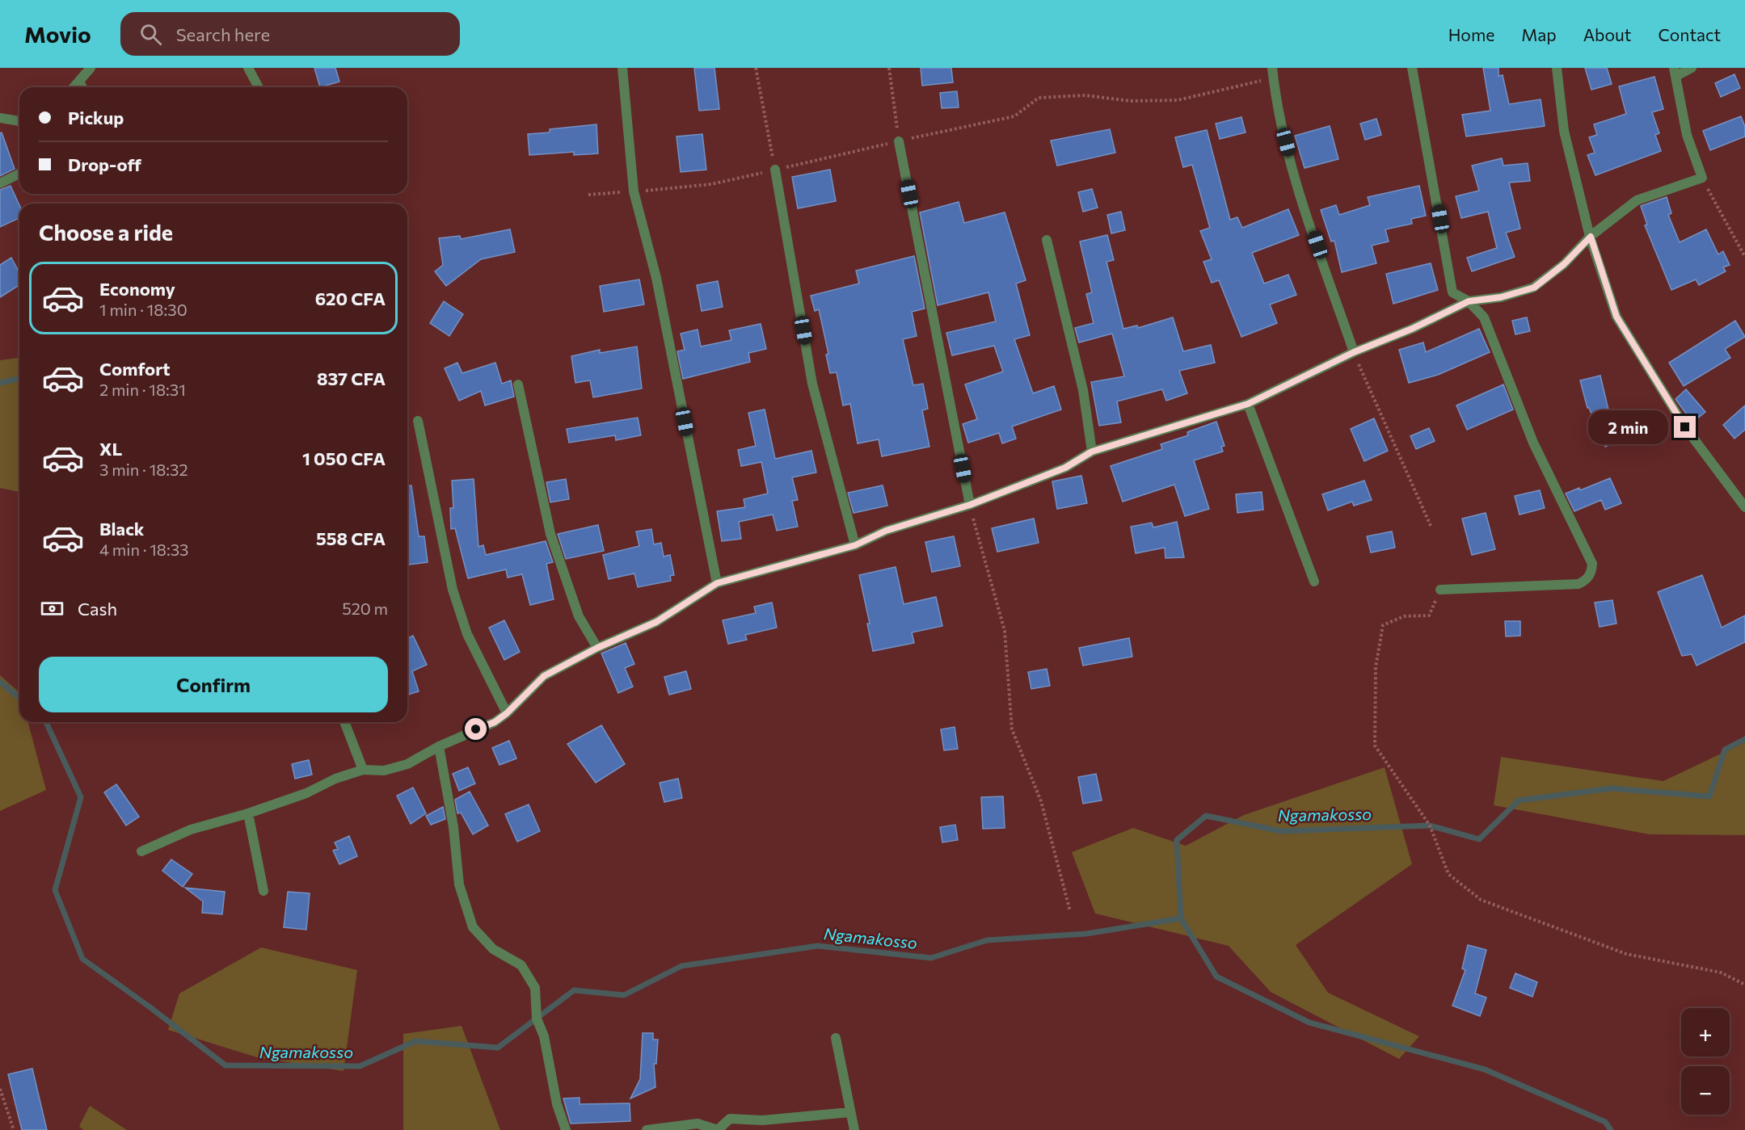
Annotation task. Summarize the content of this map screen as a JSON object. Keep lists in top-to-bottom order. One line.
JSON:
{"water":["Ngamakosso"],"page":{"header":"Movio","search":"Search here","nav":["Home","Map","About","Contact"],"banner":["Pickup","Drop-off"],"heading":"Choose a ride","list":[{"name":"Economy","note":"1 min · 18:30","value":"620 CFA"},{"name":"Comfort","note":"2 min · 18:31","value":"837 CFA"},{"name":"XL","note":"3 min · 18:32","value":"1 050 CFA"},{"name":"Black","note":"4 min · 18:33","value":"558 CFA"}],"bubble":"2 min","pay":["Cash","520 m"],"buttons":"Confirm","map_buttons":["+","−"]}}
